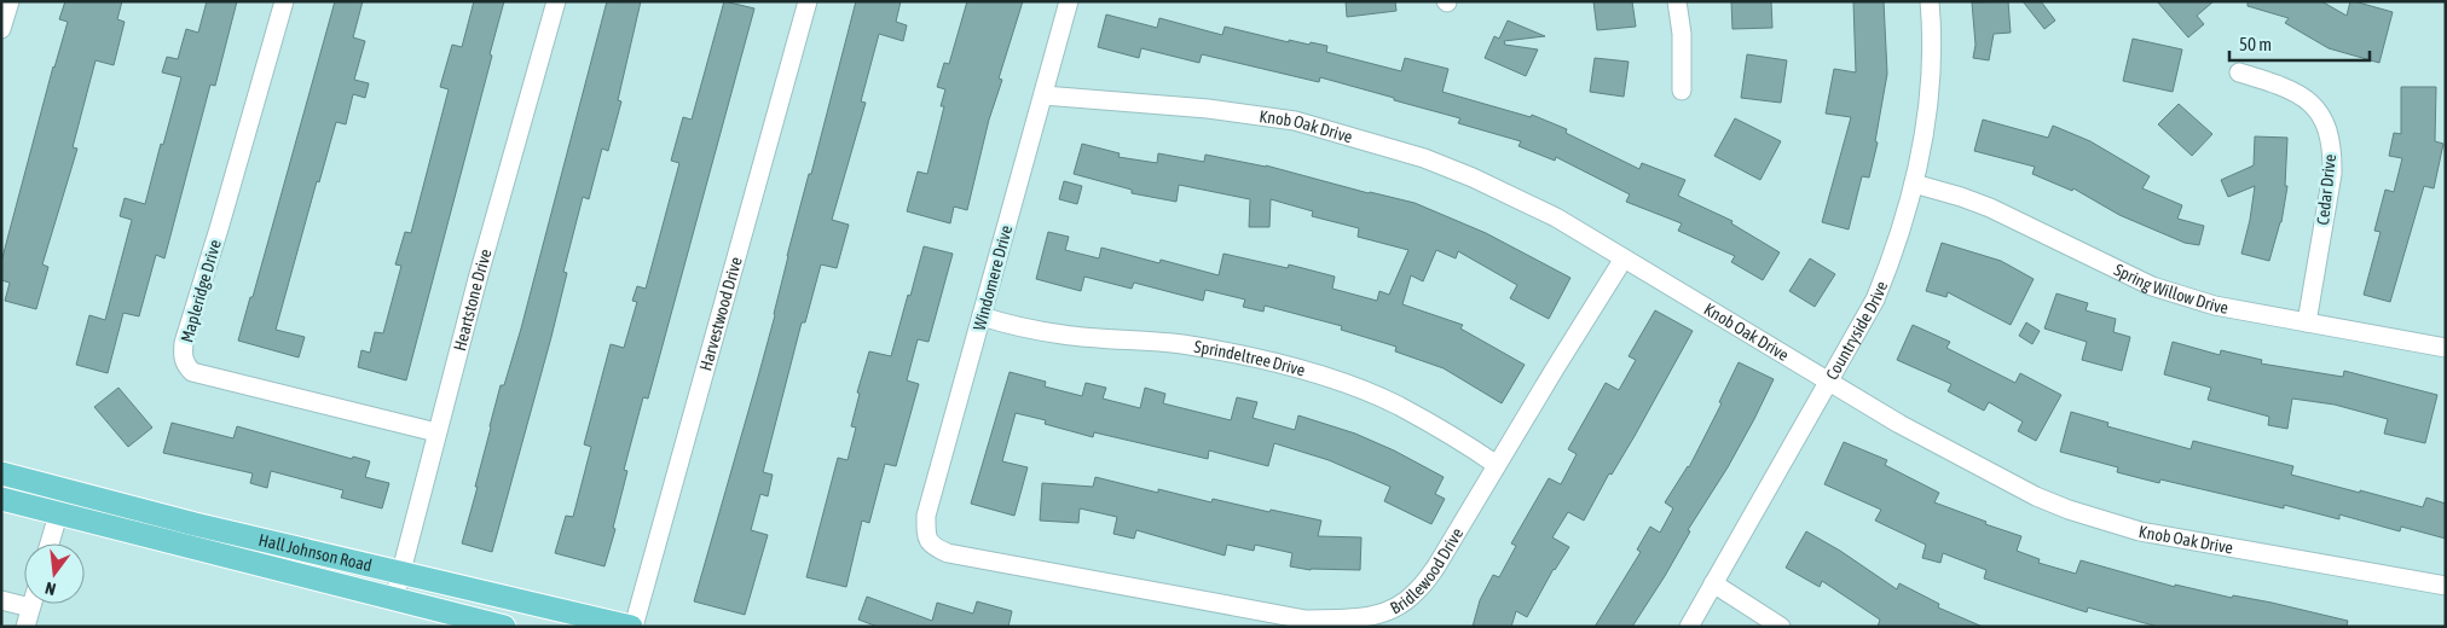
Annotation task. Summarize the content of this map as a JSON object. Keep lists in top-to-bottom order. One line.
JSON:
{"streets":{"main road":["Hall Johnson Road"],"street":["Knob Oak Drive","Cedar Drive","Windomere Drive","Spring Willow Drive","Mapleridge Drive","Heartstone Drive","Harvestwood Drive","Countryside Drive","Sprindeltree Drive","Bridlewood Drive"]},"crossings":[["Knob Oak Drive","Windomere Drive"],["Knob Oak Drive","Countryside Drive"],["Knob Oak Drive","Bridlewood Drive"],["Cedar Drive","Spring Willow Drive"],["Windomere Drive","Sprindeltree Drive"],["Windomere Drive","Bridlewood Drive"],["Spring Willow Drive","Countryside Drive"],["Mapleridge Drive","Heartstone Drive"],["Heartstone Drive","Hall Johnson Road"],["Harvestwood Drive","Hall Johnson Road"],["Sprindeltree Drive","Bridlewood Drive"]],"scale_bar":"50 m","north":"bottom"}
